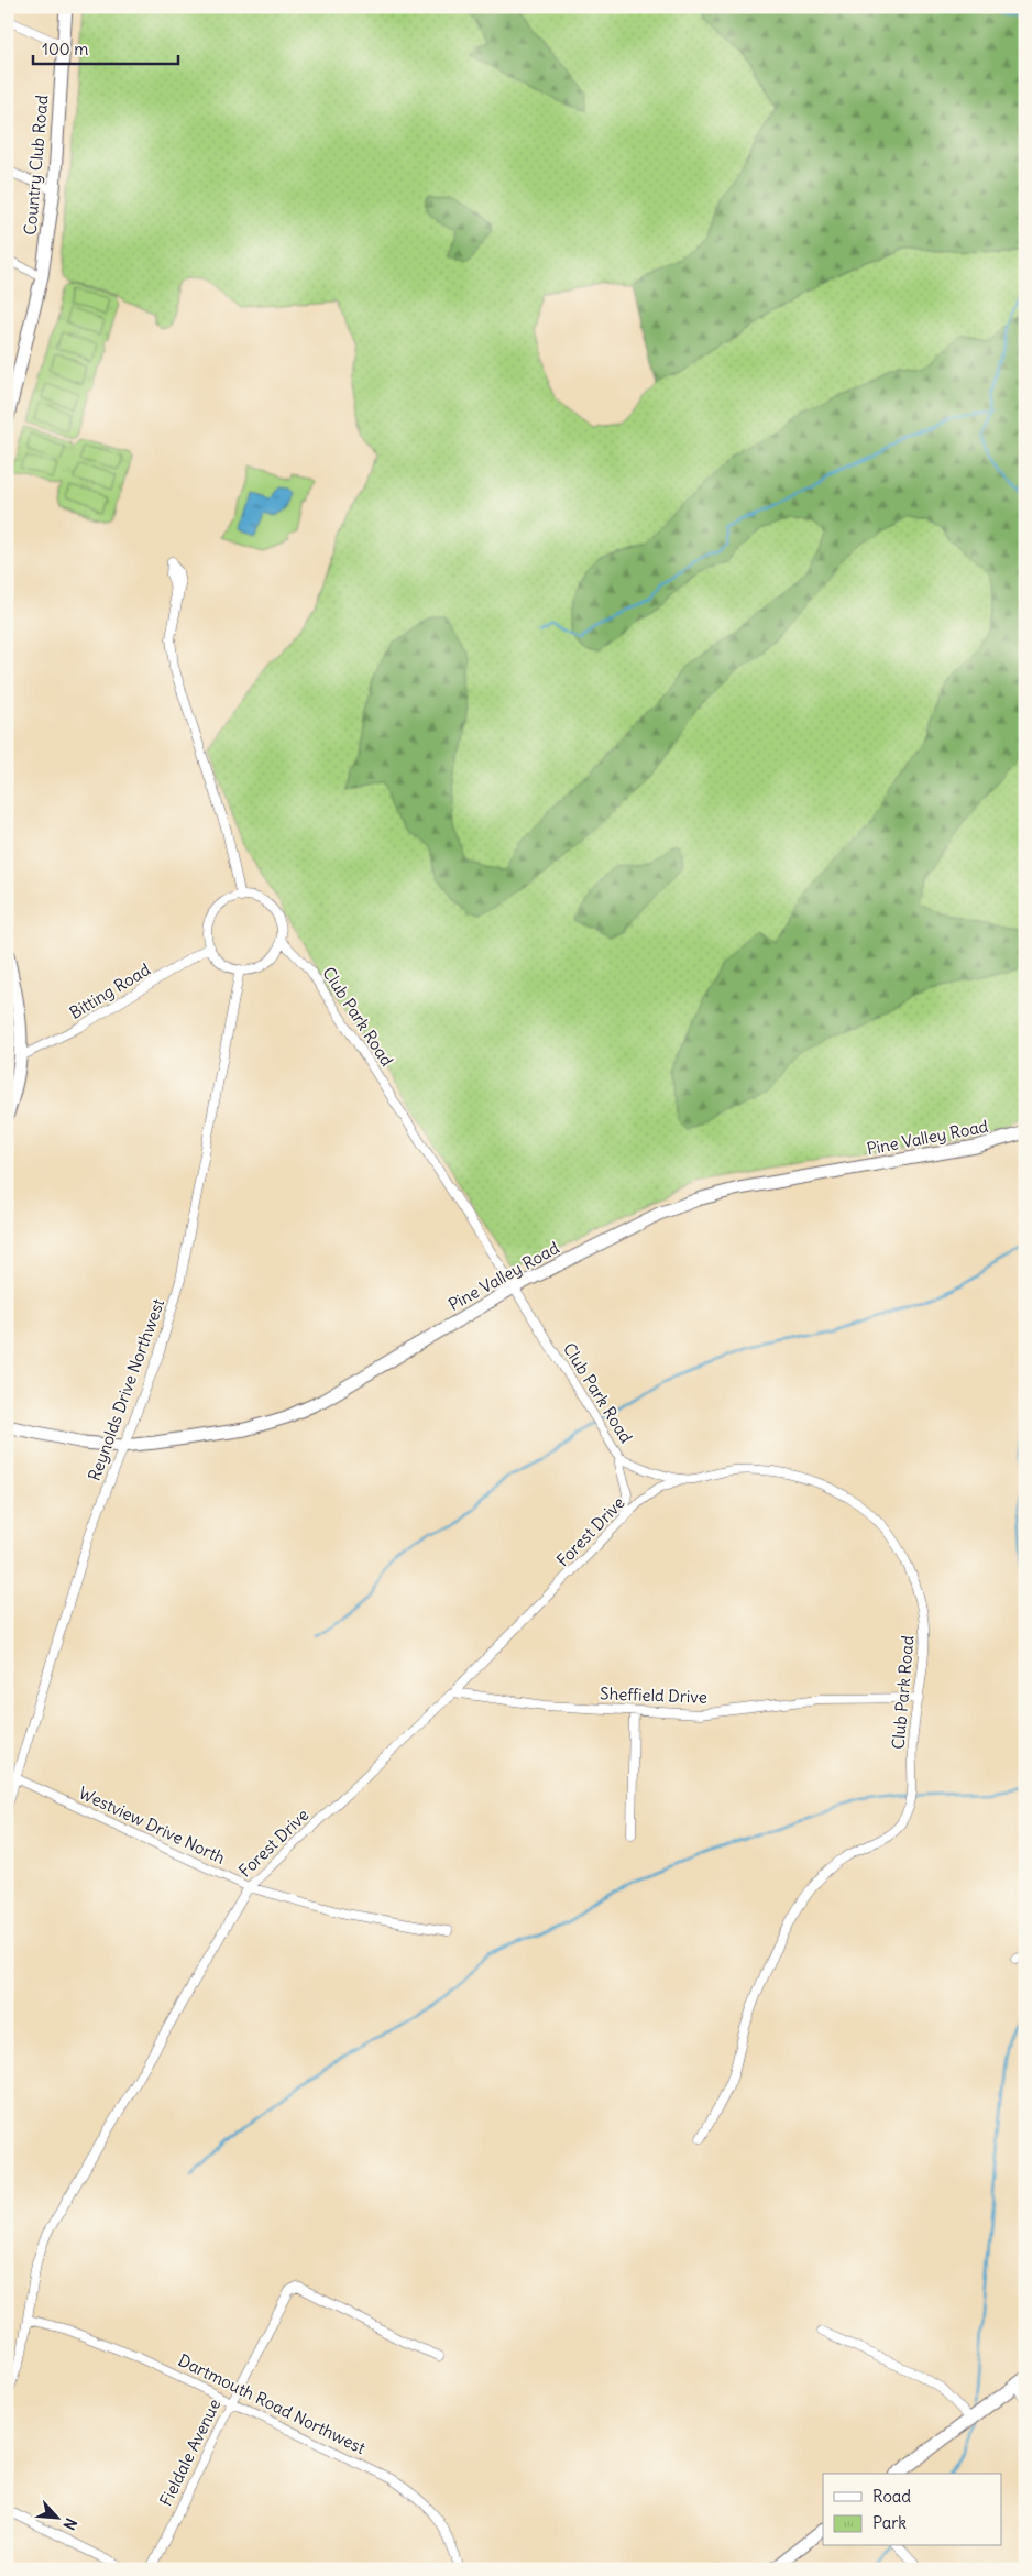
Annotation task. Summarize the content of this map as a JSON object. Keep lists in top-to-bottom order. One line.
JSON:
{"streets":{"street":["Country Club Road","Bitting Road","Club Park Road","Pine Valley Road","Reynolds Drive Northwest","Forest Drive","Sheffield Drive","Westview Drive North","Dartmouth Road Northwest","Fieldale Avenue"]},"crossings":[["Bitting Road","Club Park Road"],["Bitting Road","Reynolds Drive Northwest"],["Club Park Road","Pine Valley Road"],["Club Park Road","Reynolds Drive Northwest"],["Club Park Road","Forest Drive"],["Club Park Road","Sheffield Drive"],["Pine Valley Road","Reynolds Drive Northwest"],["Reynolds Drive Northwest","Westview Drive North"],["Forest Drive","Sheffield Drive"],["Forest Drive","Westview Drive North"],["Forest Drive","Dartmouth Road Northwest"],["Dartmouth Road Northwest","Fieldale Avenue"]],"legend":["Road","Park"],"scale_bar":"100 m","north":"bottom right"}
